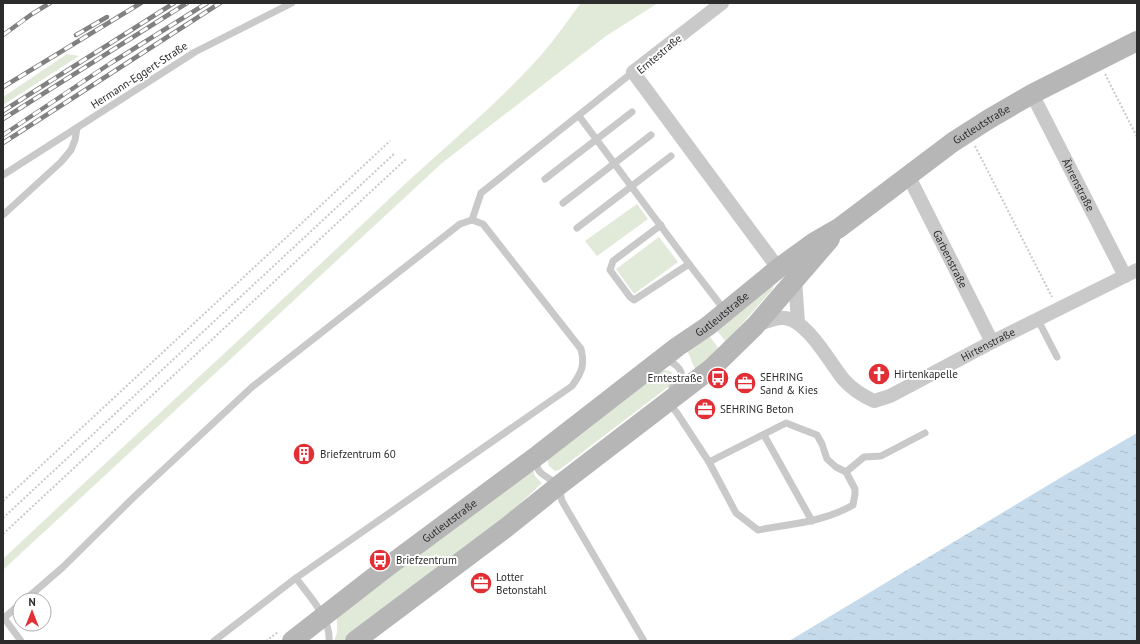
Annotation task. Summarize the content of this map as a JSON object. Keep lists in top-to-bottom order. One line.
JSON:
{"streets":{"main road":["Gutleutstraße"],"street":["Erntestraße","Ährenstraße","Garbenstraße","Hirtenstraße"],"lane":["Hermann-Eggert-Straße"]},"crossings":[["Erntestraße","Gutleutstraße"],["Gutleutstraße","Ährenstraße"],["Gutleutstraße","Garbenstraße"],["Ährenstraße","Hirtenstraße"],["Garbenstraße","Hirtenstraße"]],"places":{"church":["Hirtenkapelle"],"bus stop":["Erntestraße","Briefzentrum"],"office":["SEHRING Sand & Kies","SEHRING Beton","Lotter Betonstahl"],"building":["Briefzentrum 60"]},"north":"top"}
